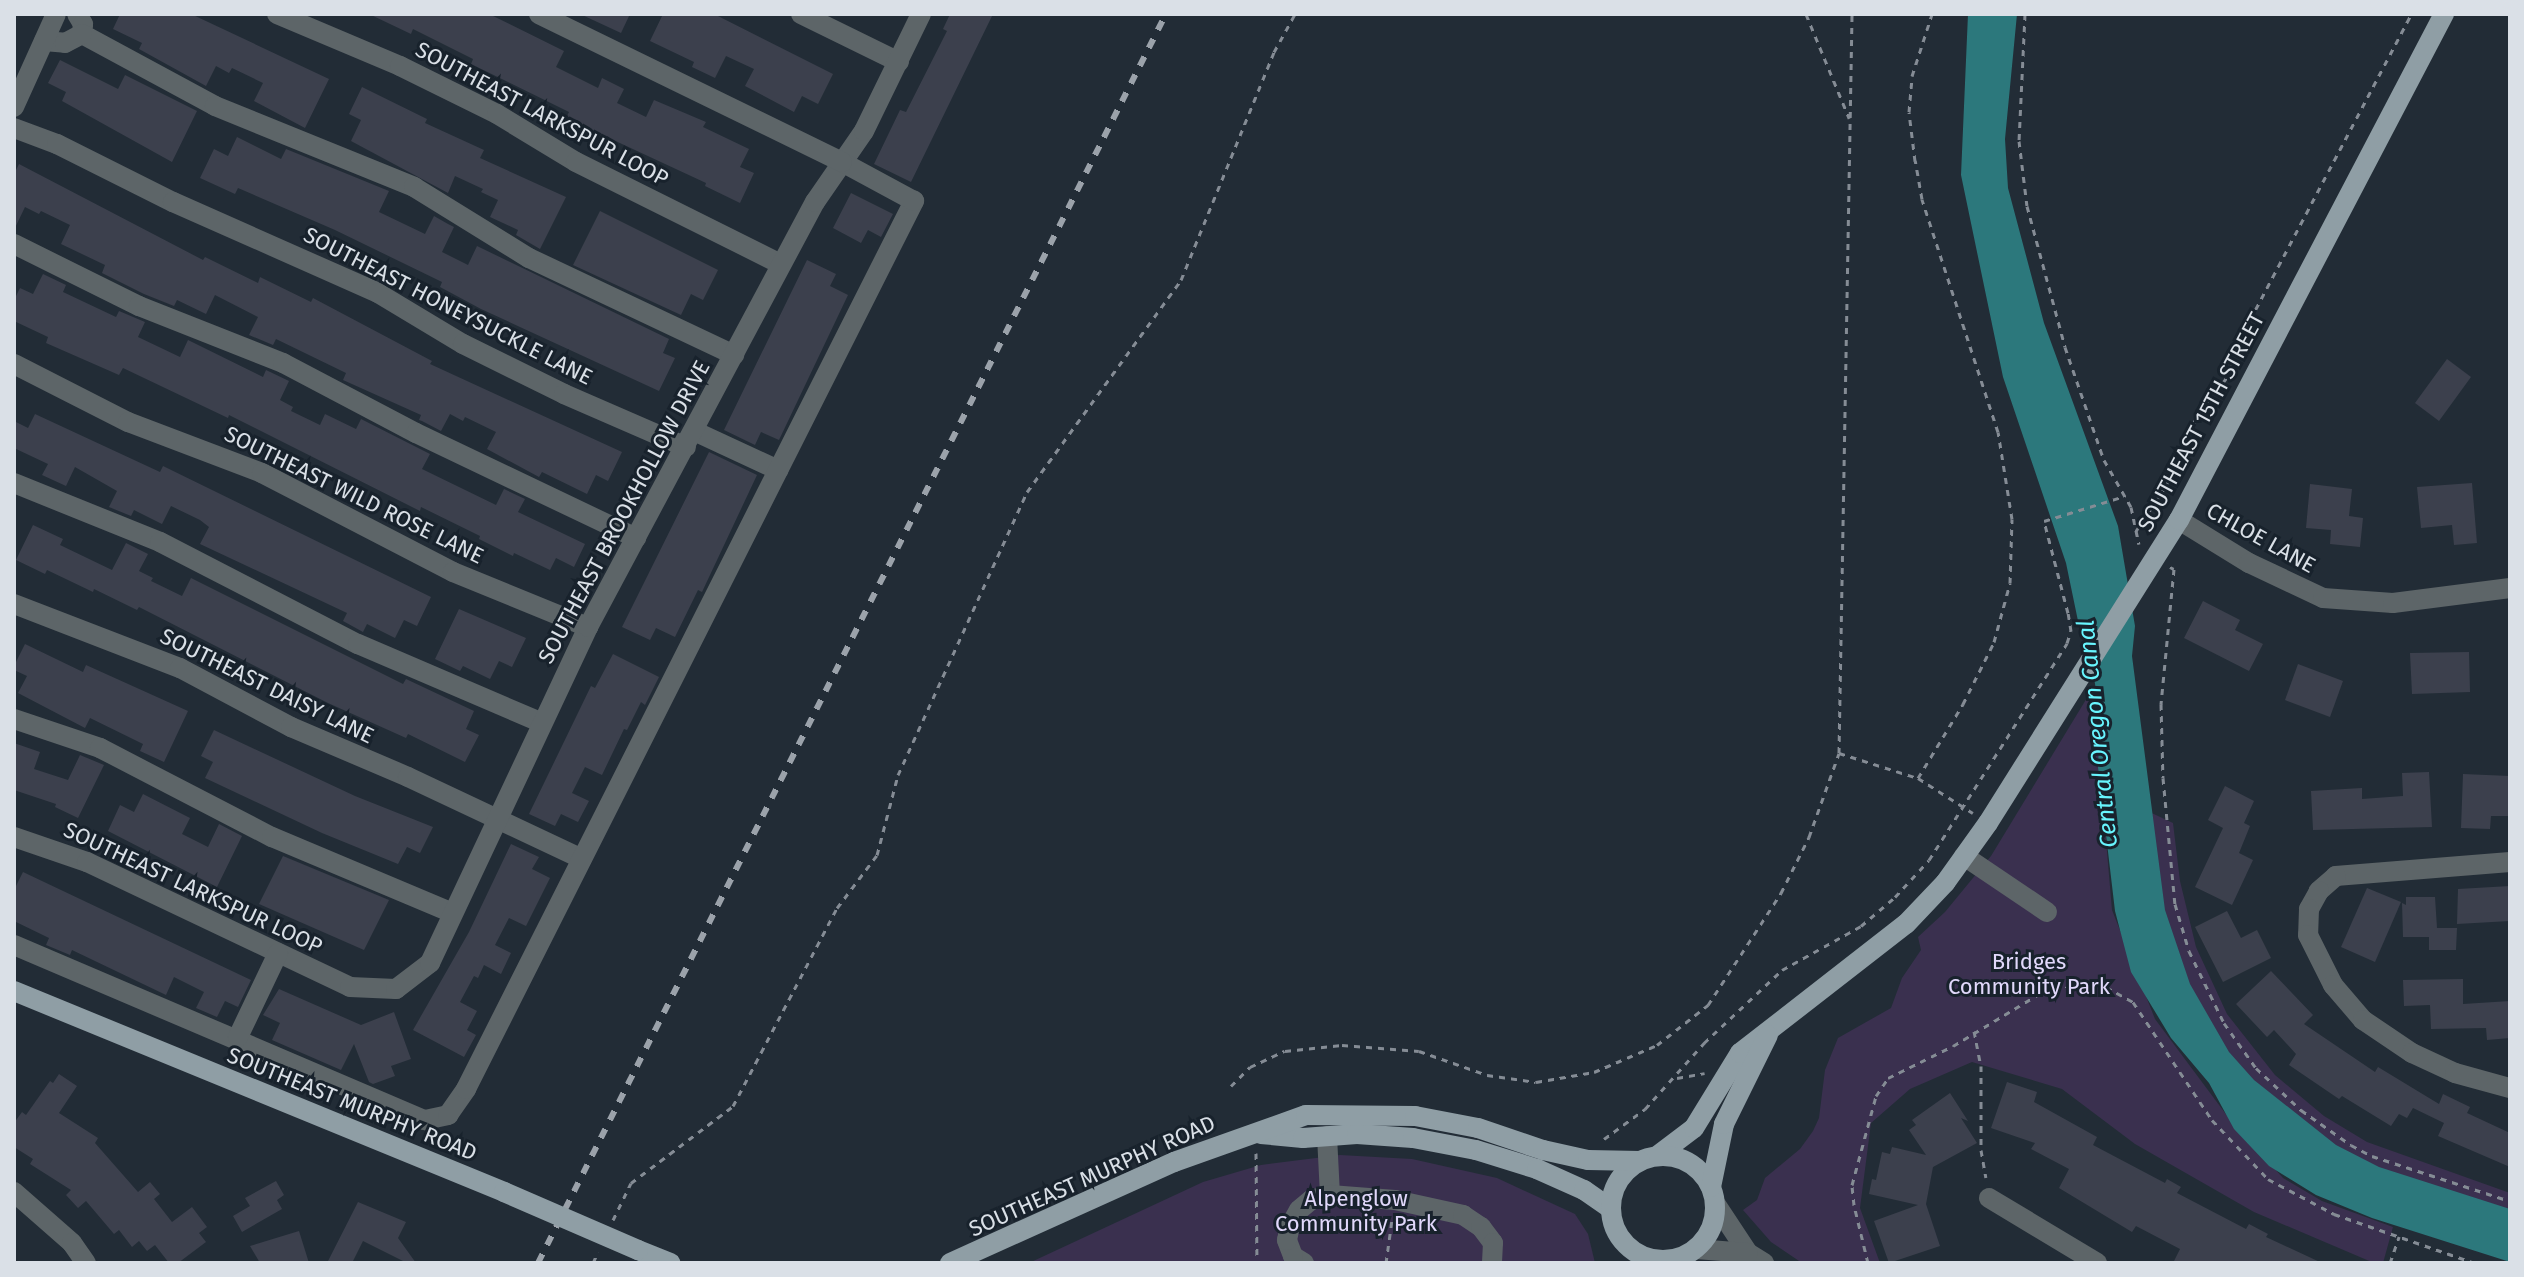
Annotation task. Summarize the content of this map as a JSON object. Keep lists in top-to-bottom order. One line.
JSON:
{"streets":{"main road":["SOUTHEAST 15TH STREET","SOUTHEAST MURPHY ROAD"],"street":["SOUTHEAST LARKSPUR LOOP","SOUTHEAST HONEYSUCKLE LANE","SOUTHEAST WILD ROSE LANE","SOUTHEAST BROOKHOLLOW DRIVE","CHLOE LANE","SOUTHEAST DAISY LANE"]},"crossings":[["SOUTHEAST LARKSPUR LOOP","SOUTHEAST BROOKHOLLOW DRIVE"],["SOUTHEAST HONEYSUCKLE LANE","SOUTHEAST BROOKHOLLOW DRIVE"],["SOUTHEAST 15TH STREET","CHLOE LANE"],["SOUTHEAST 15TH STREET","SOUTHEAST MURPHY ROAD"],["SOUTHEAST WILD ROSE LANE","SOUTHEAST BROOKHOLLOW DRIVE"],["SOUTHEAST BROOKHOLLOW DRIVE","SOUTHEAST DAISY LANE"]],"water":["Central Oregon Canal"],"parks":["Bridges Community Park","Alpenglow Community Park"]}
